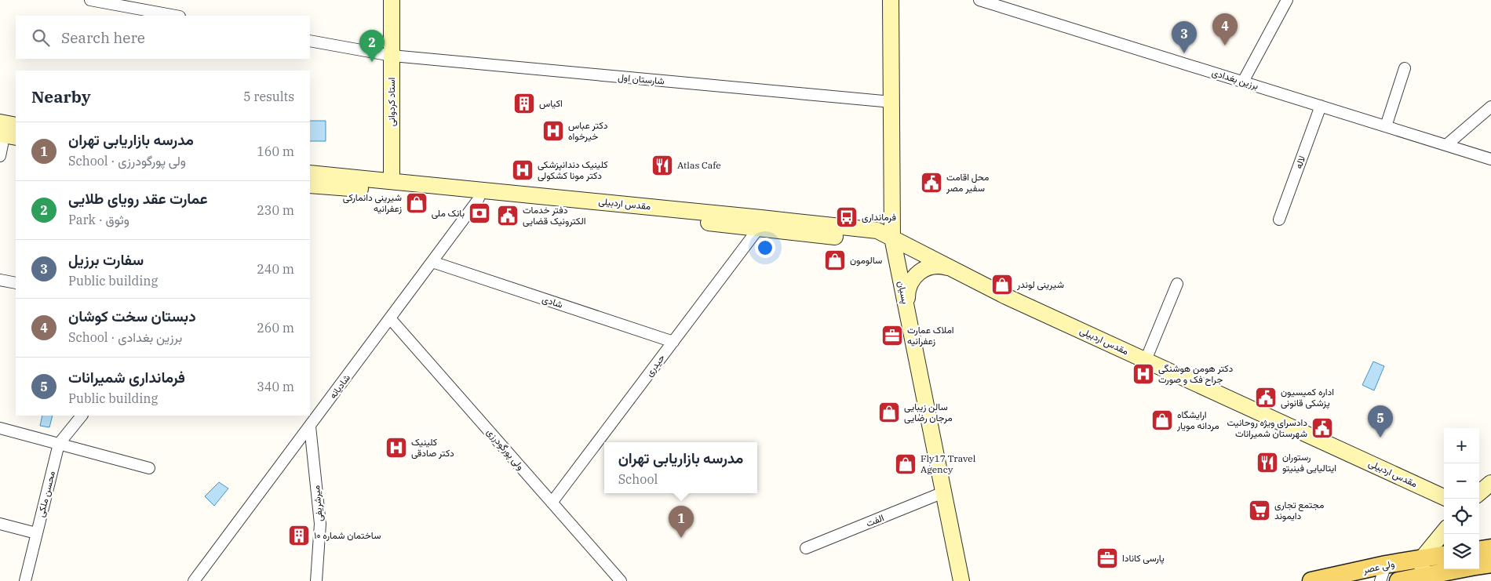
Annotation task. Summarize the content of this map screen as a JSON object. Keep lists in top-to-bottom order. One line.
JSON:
{"streets":{"main road":["استاد کردوانی","مقدس اردبیلی","پسیان","ولی عصر"],"street":["شارستان اول","برزین بغدادی","لاله","شادی","حیدری","شادیانه","ولی پورگودرزی","محسن ملکی","میرشریفی","الفت"]},"crossings":[["شارستان اول","استاد کردوانی"],["شارستان اول","پسیان"],["برزین بغدادی","لاله"],["استاد کردوانی","مقدس اردبیلی"],["مقدس اردبیلی","پسیان"],["مقدس اردبیلی","حیدری"],["مقدس اردبیلی","شادیانه"],["پسیان","الفت"],["شادی","حیدری"],["شادی","شادیانه"],["حیدری","ولی پورگودرزی"],["شادیانه","ولی پورگودرزی"],["شادیانه","میرشریفی"]],"places":{"building":["اکیاس","ساختمان شماره ۱۰"],"hospital":["دکتر عباس خیرخواه","کلینیک دندانپزشکی دکتر مونا کشکولی","دکتر هومن هوشنگی جراح فک و صورت","کلینیک دکتر صادقی"],"restaurant":["Atlas Cafe","رستوران ایتالیایی فینیتو"],"public building":["محل اقامت سفیر مصر","دفتر خدمات الکترونیک قضایی","اداره کمیسیون پزشکی قانونی","دادسرای ویژه روحانیت شهرستان شمیرانات"],"shop":["شیرینی دانمارکی زعفرانیه","سالومون","شیرینی لوندر","سالن زیبایی مرجان رضایی","ارایشگاه مردانه مویار","Fly17 Travel Agency"],"bank":["بانک ملی"],"bus stop":["فرمانداری"],"office":["املاک عمارت زعفرانیه","پارسی کانادا"],"supermarket":["مجتمع تجاری دایموند"]},"page":{"pins":["4","3","2","5","1"],"search":"Search here","heading":["Nearby","5 results"],"list":[{"mark":"1","name":"مدرسه بازاریابی تهران","note":"School · ولی پورگودرزی","value":"160 m"},{"mark":"2","name":"عمارت عقد روياى طلايى","note":"Park · وثوق","value":"230 m"},{"mark":"3","name":"سفارت برزیل","note":"Public building","value":"240 m"},{"mark":"4","name":"دبستان سخت کوشان","note":"School · برزین بغدادی","value":"260 m"},{"mark":"5","name":"فرمانداری شمیرانات","note":"Public building","value":"340 m"}],"map_buttons":["+","−"],"popup":["مدرسه بازاریابی تهران","School"]}}
